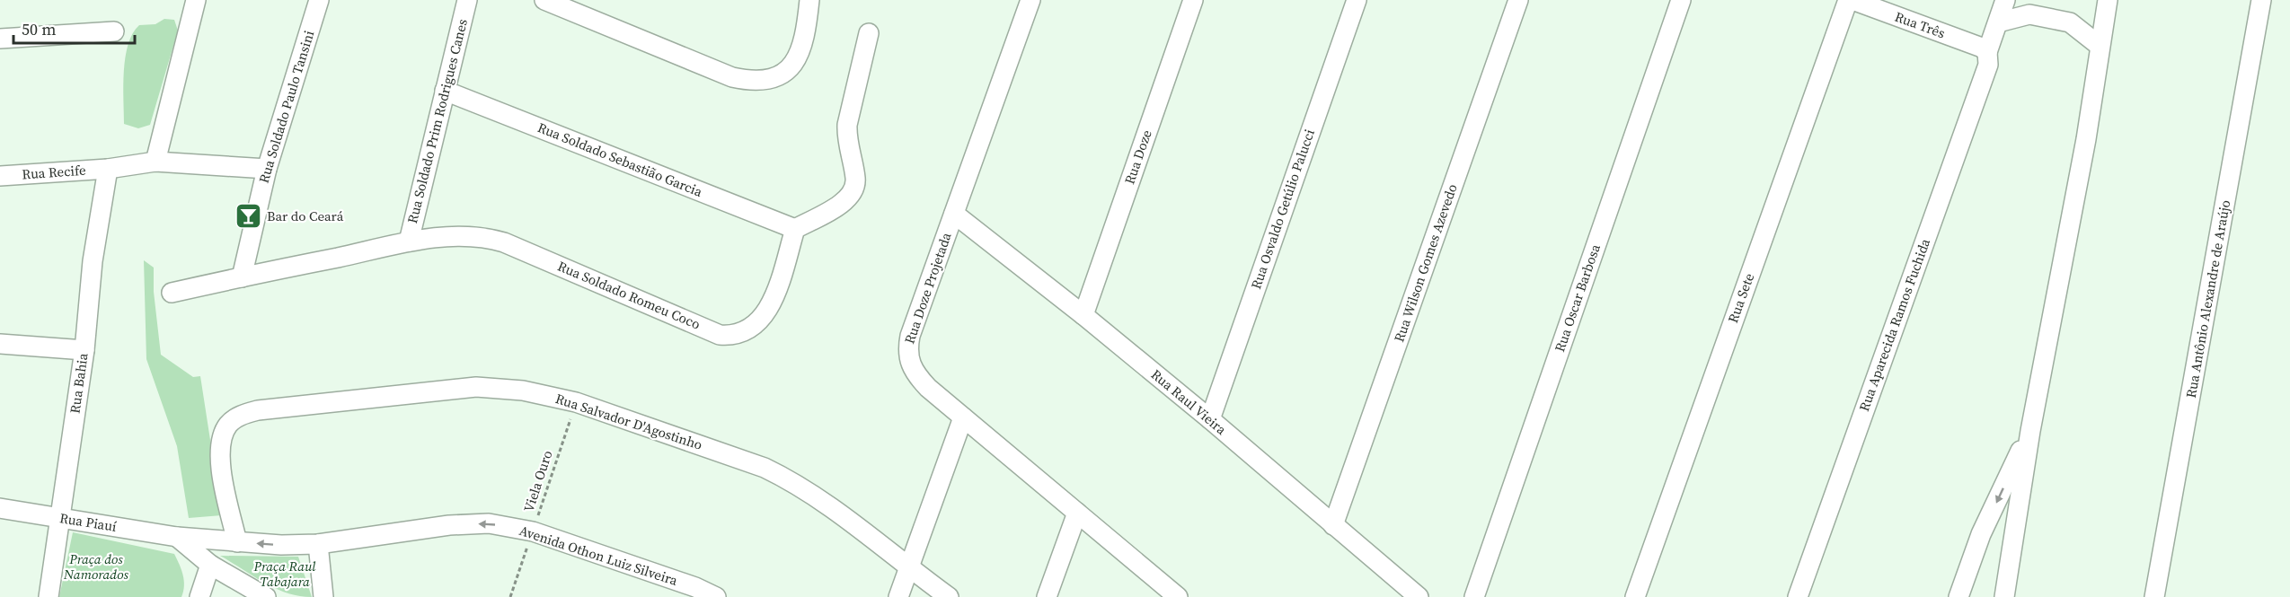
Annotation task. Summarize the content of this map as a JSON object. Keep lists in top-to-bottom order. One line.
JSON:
{"streets":{"street":["Rua Três","Rua Soldado Paulo Tansini","Rua Soldado Prim Rodrigues Canes","Rua Doze","Rua Soldado Sebastião Garcia","Rua Recife","Rua Osvaldo Getúlio Palucci","Rua Wilson Gomes Azevedo","Rua Doze Projetada","Rua Soldado Romeu Coco","Rua Oscar Barbosa","Rua Sete","Rua Antônio Alexandre de Araújo","Rua Aparecida Ramos Fuchida","Rua Bahia","Rua Raul Vieira","Rua Salvador D'Agostinho","Rua Piauí","Avenida Othon Luiz Silveira"],"path":["Viela Ouro"]},"crossings":[["Rua Três","Rua Aparecida Ramos Fuchida"],["Rua Soldado Paulo Tansini","Rua Recife"],["Rua Soldado Paulo Tansini","Rua Soldado Romeu Coco"],["Rua Soldado Prim Rodrigues Canes","Rua Soldado Sebastião Garcia"],["Rua Soldado Prim Rodrigues Canes","Rua Soldado Romeu Coco"],["Rua Doze","Rua Raul Vieira"],["Rua Soldado Sebastião Garcia","Rua Soldado Romeu Coco"],["Rua Recife","Rua Bahia"],["Rua Osvaldo Getúlio Palucci","Rua Raul Vieira"],["Rua Wilson Gomes Azevedo","Rua Raul Vieira"],["Rua Doze Projetada","Rua Raul Vieira"],["Rua Bahia","Rua Piauí"],["Rua Salvador D'Agostinho","Viela Ouro"],["Viela Ouro","Avenida Othon Luiz Silveira"]],"one_way":["Avenida Othon Luiz Silveira"],"parks":["Praça dos Namorados","Praça Raul Tabajara"],"places":{"bar":["Bar do Ceará"]},"scale_bar":"50 m"}
